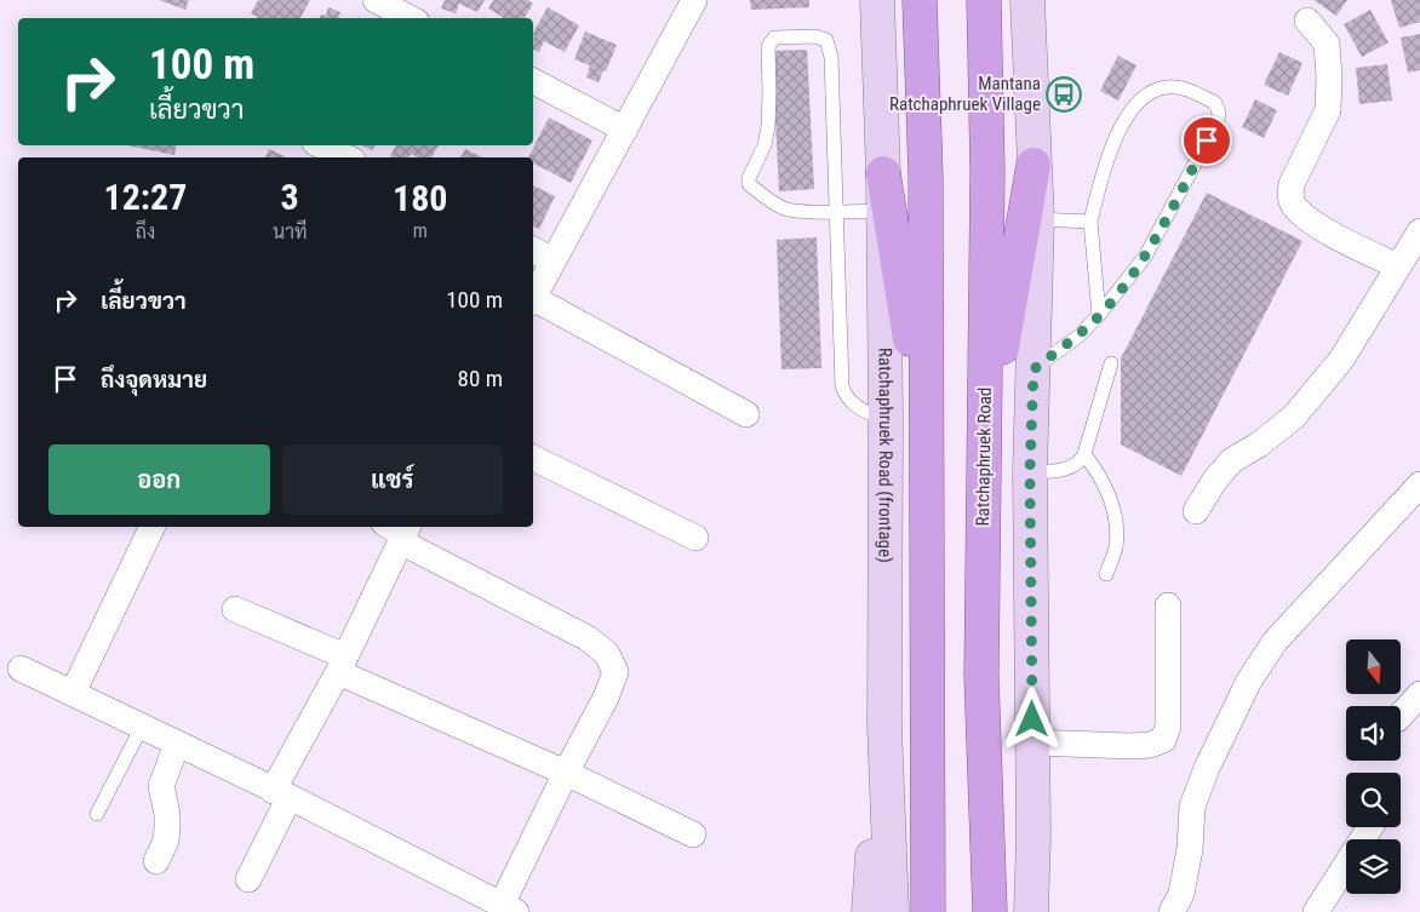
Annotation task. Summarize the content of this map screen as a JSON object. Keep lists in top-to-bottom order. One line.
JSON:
{"streets":{"main road":["Ratchaphruek Road (frontage)","Ratchaphruek Road"]},"places":{"bus stop":["Mantana Ratchaphruek Village"]},"north":"bottom","page":{"turn":["100 m","เลี้ยวขวา"],"eta":["12:27","ถึง","3","นาที","180","m"],"list":[{"name":"เลี้ยวขวา","value":"100 m"},{"name":"ถึงจุดหมาย","value":"80 m"}],"buttons":["ออก","แชร์"]}}
